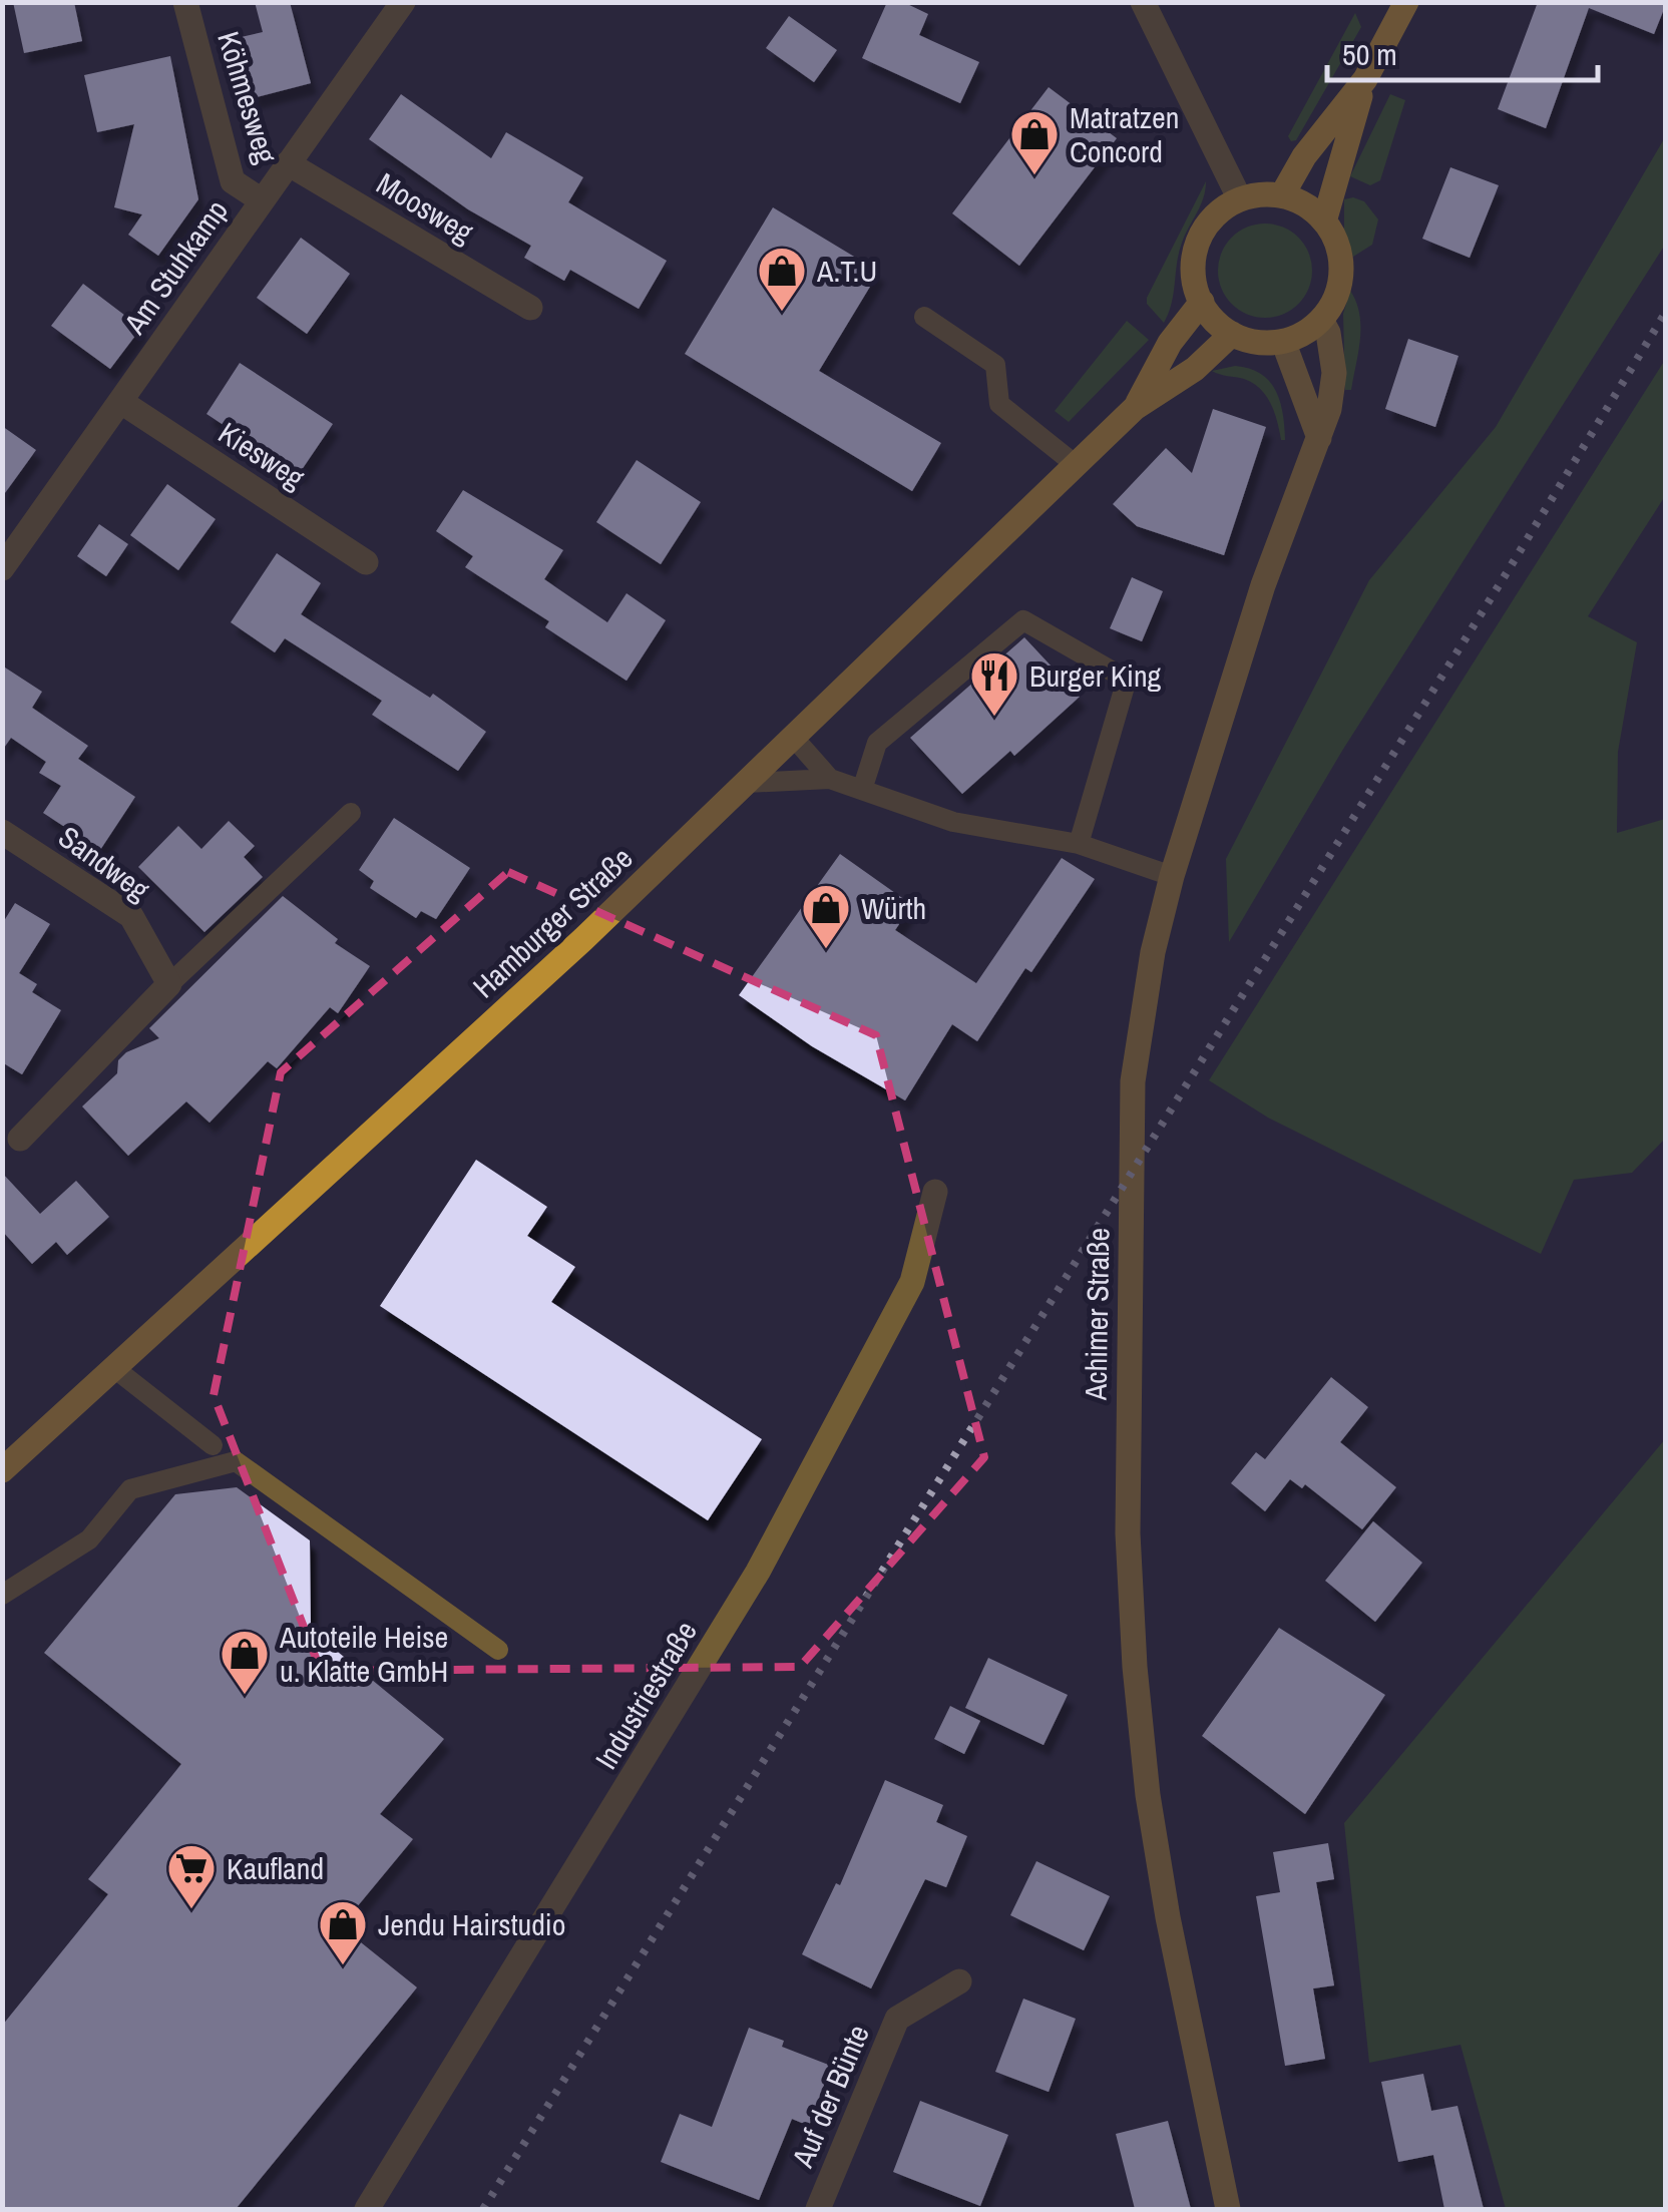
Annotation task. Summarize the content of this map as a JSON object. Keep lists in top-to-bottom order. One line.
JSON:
{"streets":{"main road":["Hamburger Straße","Achimer Straße"],"street":["Köhmesweg","Moosweg","Am Stuhkamp","Kiesweg","Sandweg","Industriestraße","Auf der Bünte"]},"crossings":[["Köhmesweg","Am Stuhkamp"],["Moosweg","Am Stuhkamp"],["Am Stuhkamp","Kiesweg"],["Hamburger Straße","Achimer Straße"]],"places":{"shop":["Matratzen Concord","A.T.U","Würth","Autoteile Heise u. Klatte GmbH","Jendu Hairstudio"],"restaurant":["Burger King"],"supermarket":["Kaufland"]},"scale_bar":"50 m"}
